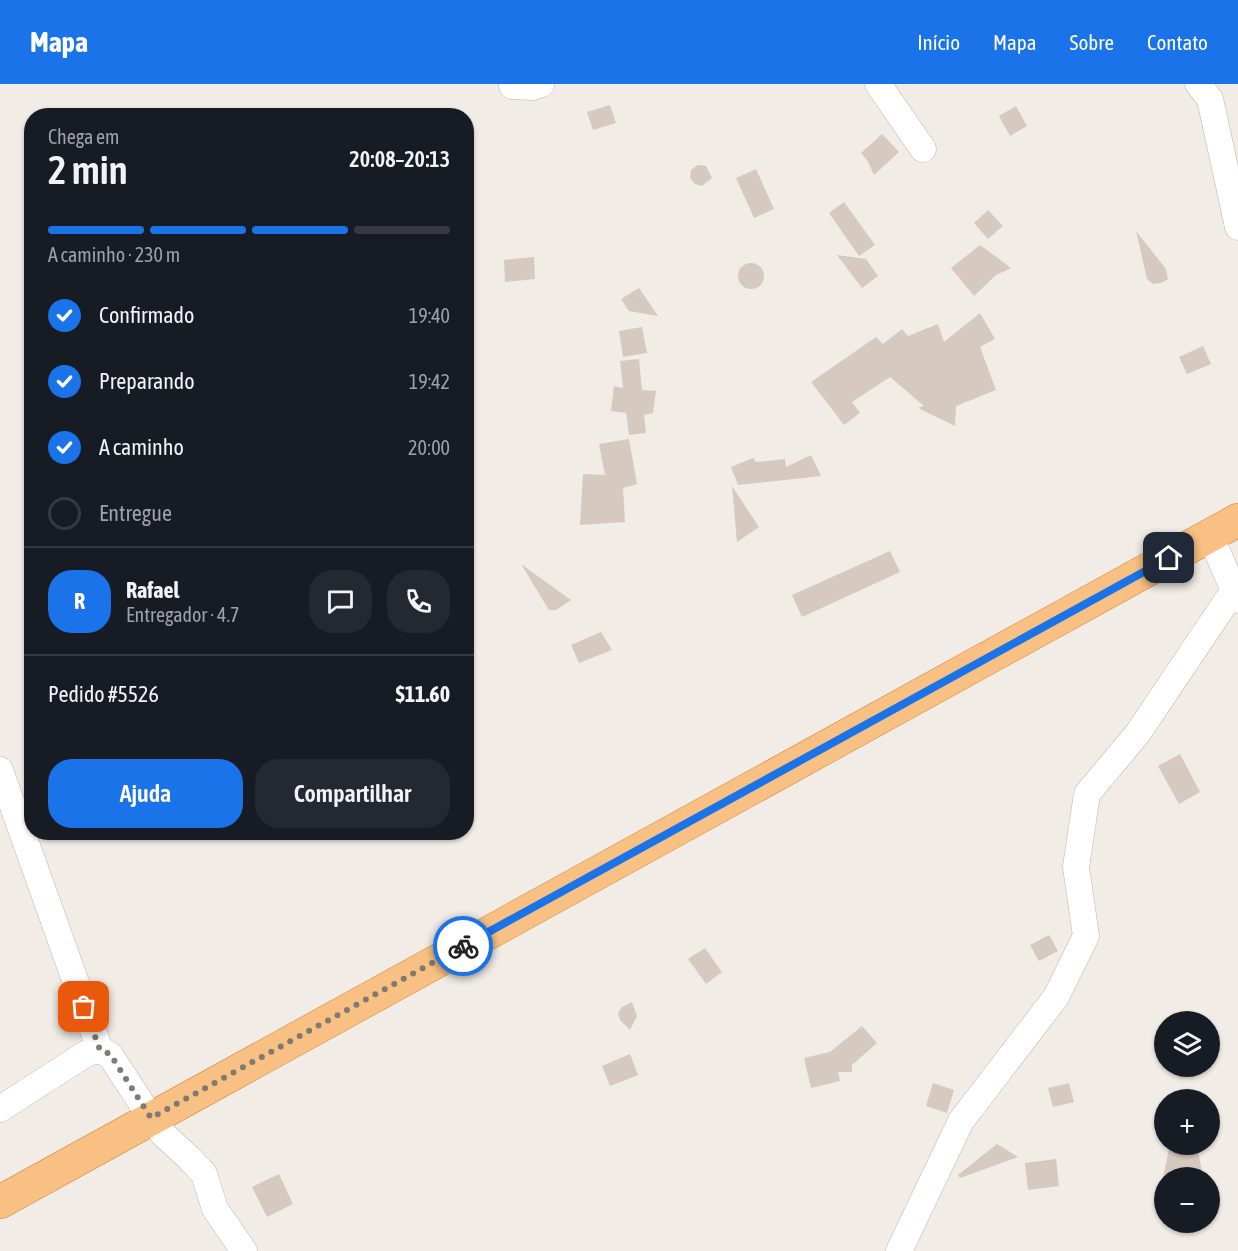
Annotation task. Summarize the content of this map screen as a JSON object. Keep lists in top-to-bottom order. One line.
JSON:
{"page":{"header":"Mapa","nav":["Início","Mapa","Sobre","Contato"],"heading":["2 min","Chega em","20:08–20:13"],"panel":["Rafael","Entregador · 4.7","Pedido #5526","$11.60"],"bar":"A caminho · 230 m","list":[["Confirmado","19:40"],["Preparando","19:42"],["A caminho","20:00"],"Entregue"],"round":"R","buttons":["Ajuda","Compartilhar"],"map_buttons":["+","−"]}}
